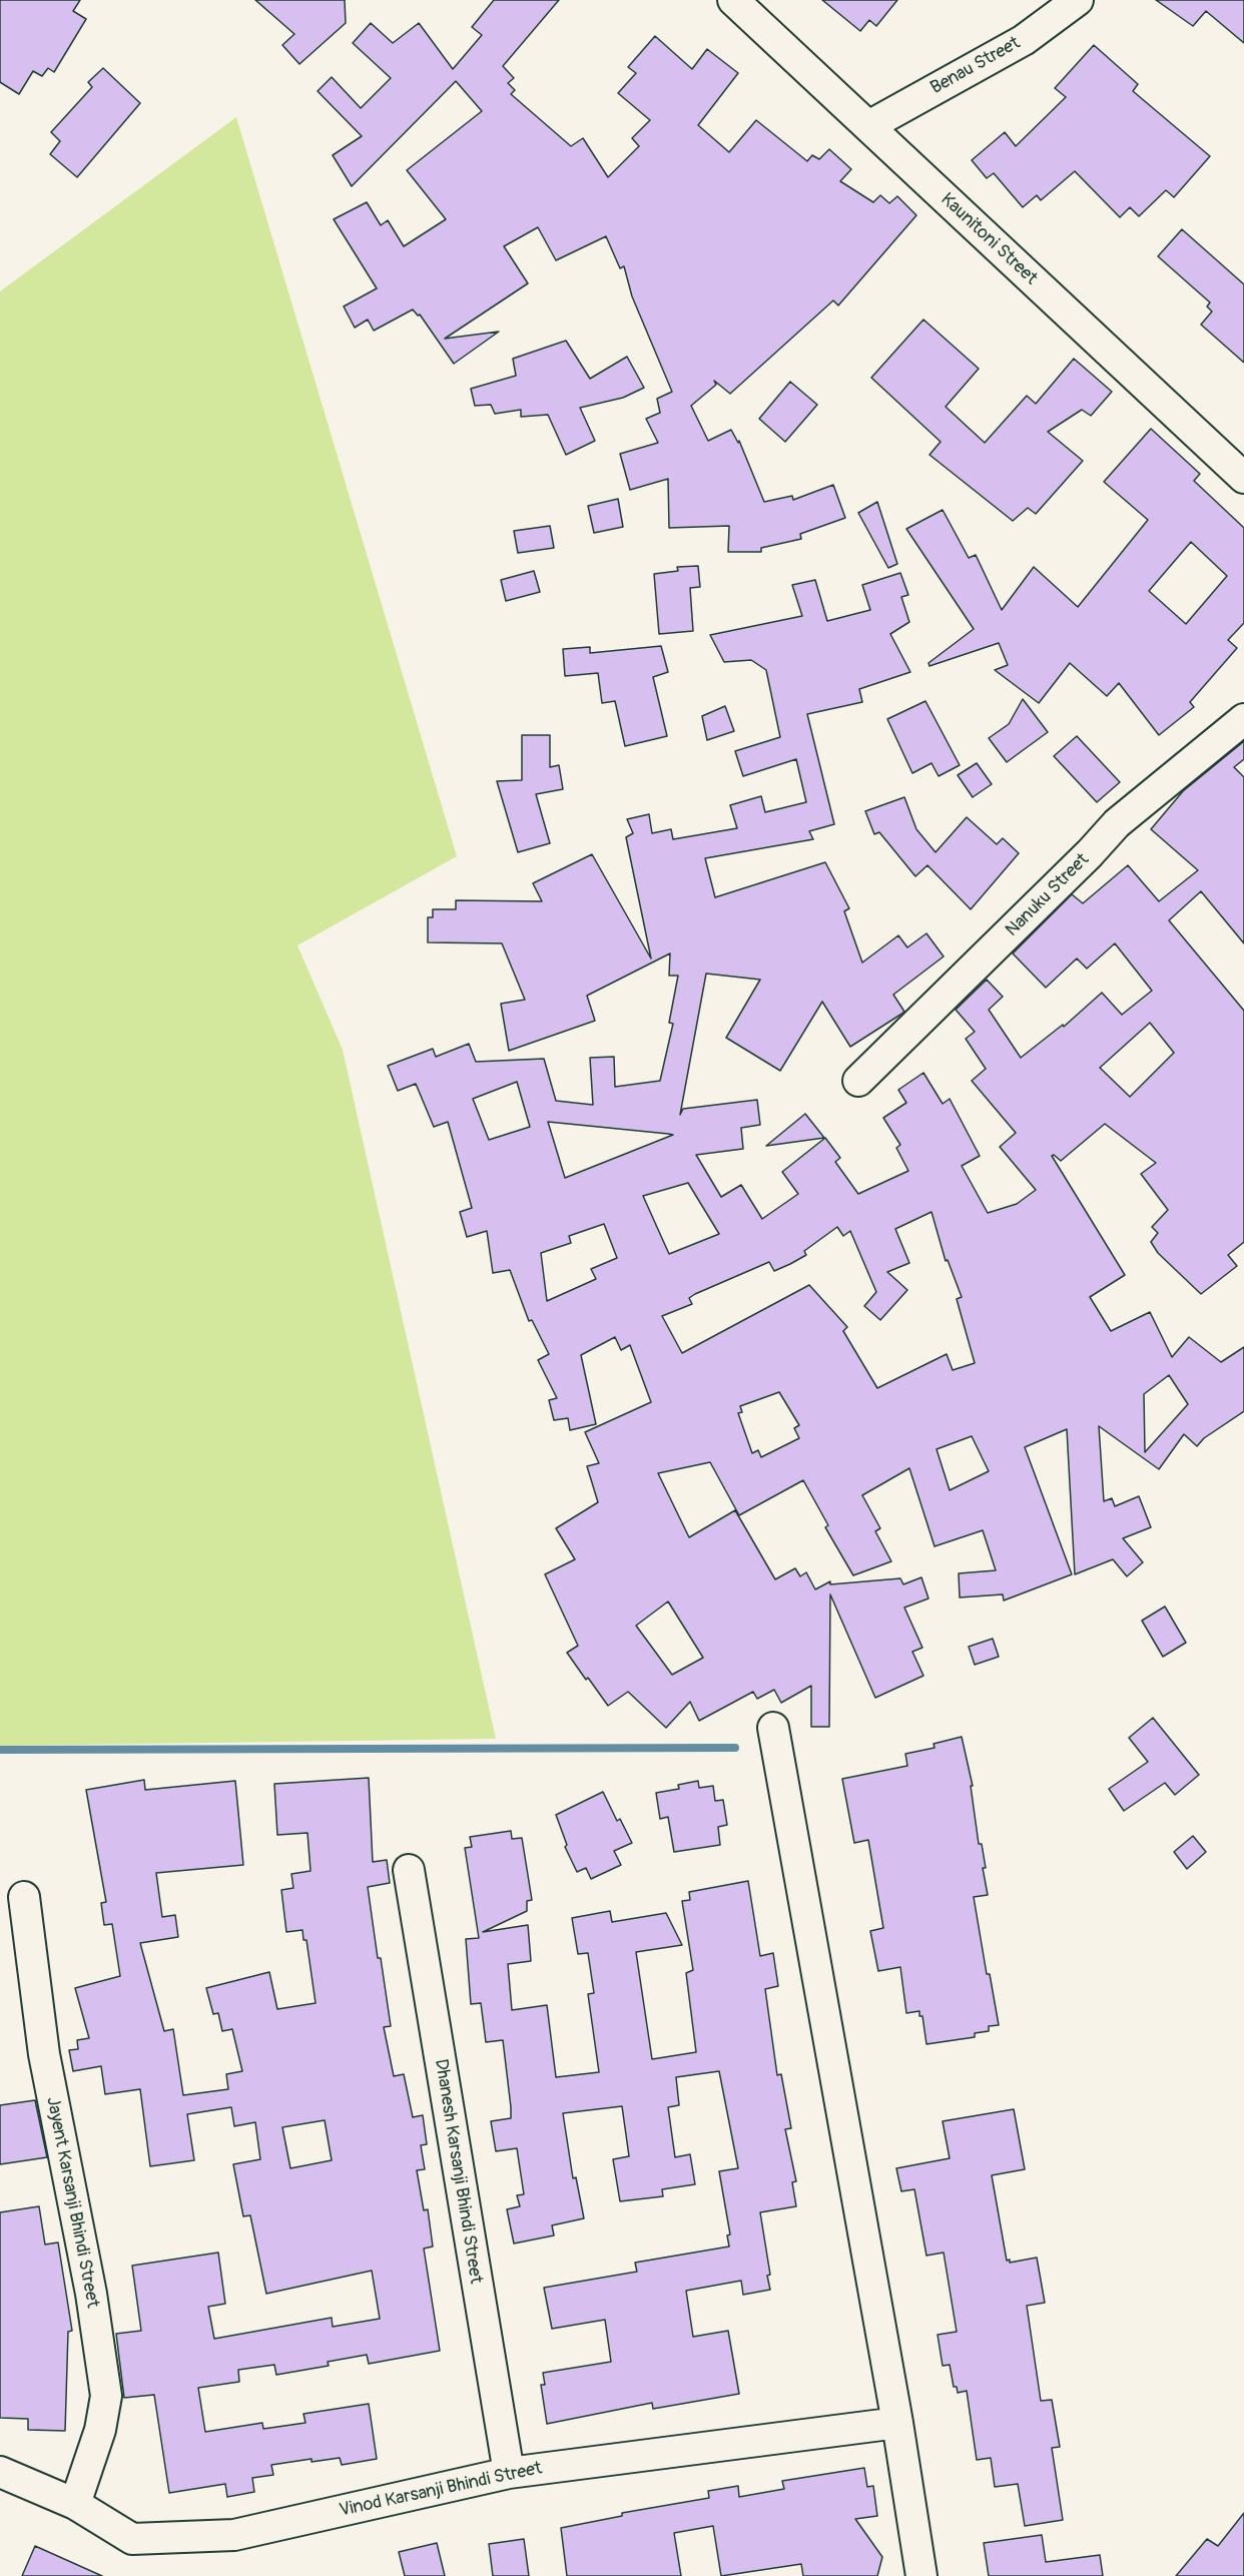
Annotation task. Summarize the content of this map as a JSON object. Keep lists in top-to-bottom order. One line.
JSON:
{"streets":{"street":["Benau Street","Kaunitoni Street","Nanuku Street","Dhanesh Karsanji Bhindi Street","Jayent Karsanji Bhindi Street","Vinod Karsanji Bhindi Street"]},"crossings":[["Benau Street","Kaunitoni Street"],["Dhanesh Karsanji Bhindi Street","Vinod Karsanji Bhindi Street"],["Jayent Karsanji Bhindi Street","Vinod Karsanji Bhindi Street"]]}
